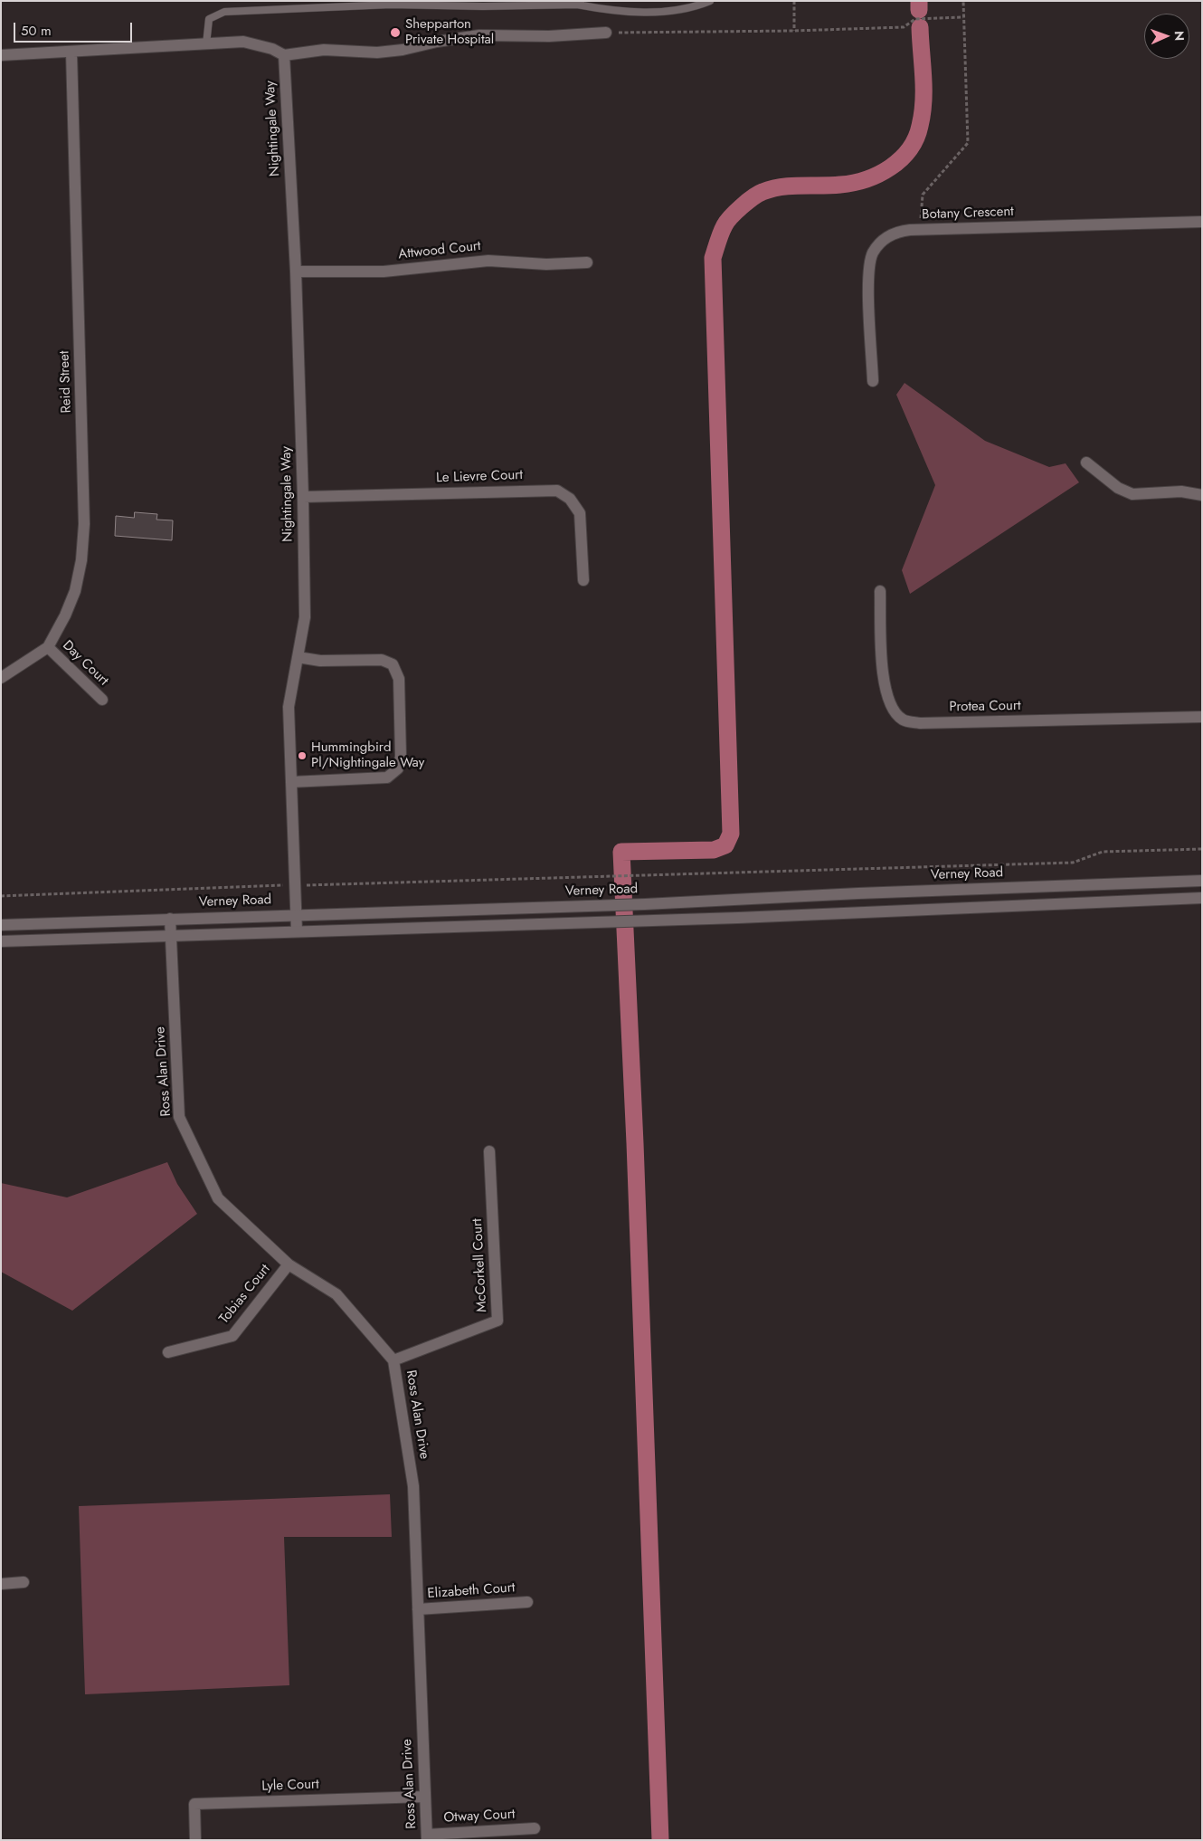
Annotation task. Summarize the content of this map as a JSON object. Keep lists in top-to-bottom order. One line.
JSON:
{"streets":{"street":["Nightingale Way","Botany Crescent","Attwood Court","Reid Street","Le Lievre Court","Day Court","Protea Court","Verney Road","Ross Alan Drive","McCorkell Court","Tobias Court","Elizabeth Court","Lyle Court","Otway Court"]},"crossings":[["Nightingale Way","Attwood Court"],["Nightingale Way","Le Lievre Court"],["Nightingale Way","Verney Road"],["Reid Street","Day Court"],["Verney Road","Ross Alan Drive"],["Ross Alan Drive","McCorkell Court"],["Ross Alan Drive","Tobias Court"],["Ross Alan Drive","Elizabeth Court"],["Ross Alan Drive","Lyle Court"],["Ross Alan Drive","Otway Court"]],"places":["Shepparton Private Hospital","Hummingbird Pl/Nightingale Way"],"scale_bar":"50 m","north":"right"}
